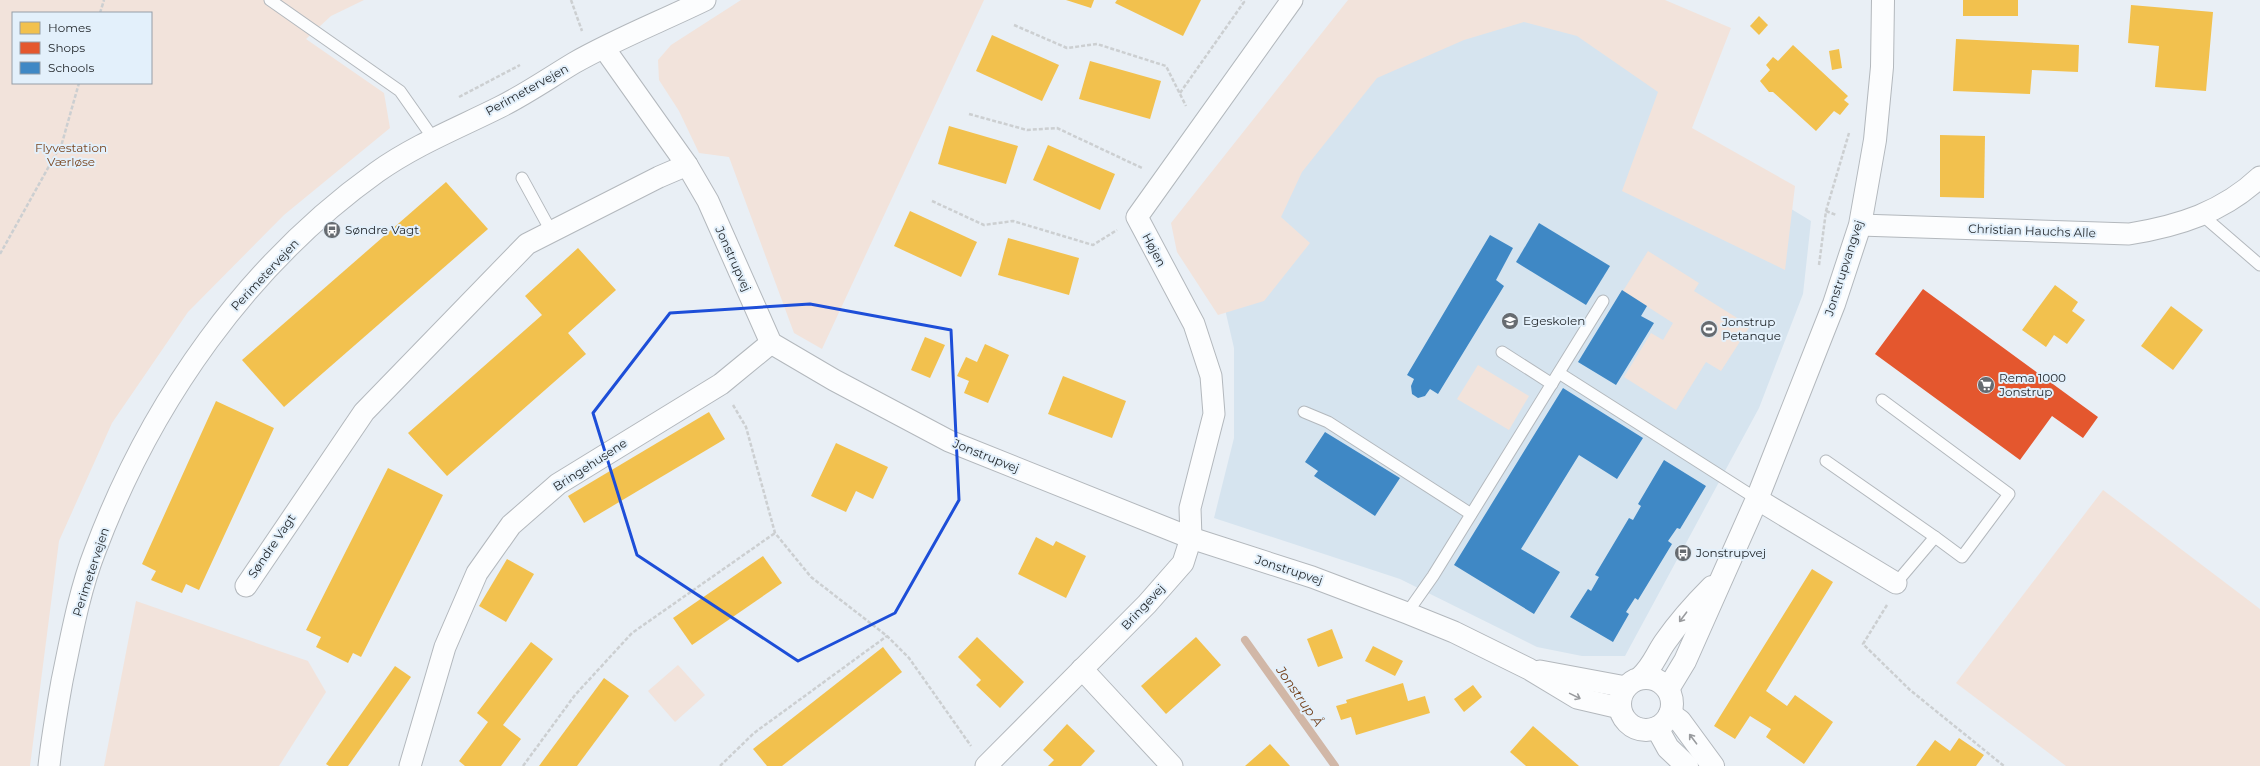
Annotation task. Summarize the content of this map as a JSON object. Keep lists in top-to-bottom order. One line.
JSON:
{"streets":{"street":["Perimetervejen","Christian Hauchs Alle","Højen","Jonstrupvej","Jonstrupvangvej","Bringehusene","Søndre Vagt","Bringevej"]},"crossings":[["Perimetervejen","Jonstrupvej"],["Christian Hauchs Alle","Jonstrupvangvej"],["Højen","Jonstrupvej"],["Højen","Bringevej"],["Jonstrupvej","Jonstrupvangvej"],["Jonstrupvej","Bringehusene"],["Jonstrupvej","Søndre Vagt"],["Jonstrupvej","Bringevej"]],"water":["Jonstrup Å"],"parks":["Flyvestation Værløse"],"places":{"bus stop":["Søndre Vagt","Jonstrupvej"],"school or university":["Egeskolen"],"sports":["Jonstrup Petanque"],"supermarket":["Rema 1000 Jonstrup"]},"legend":["Homes","Shops","Schools"]}
